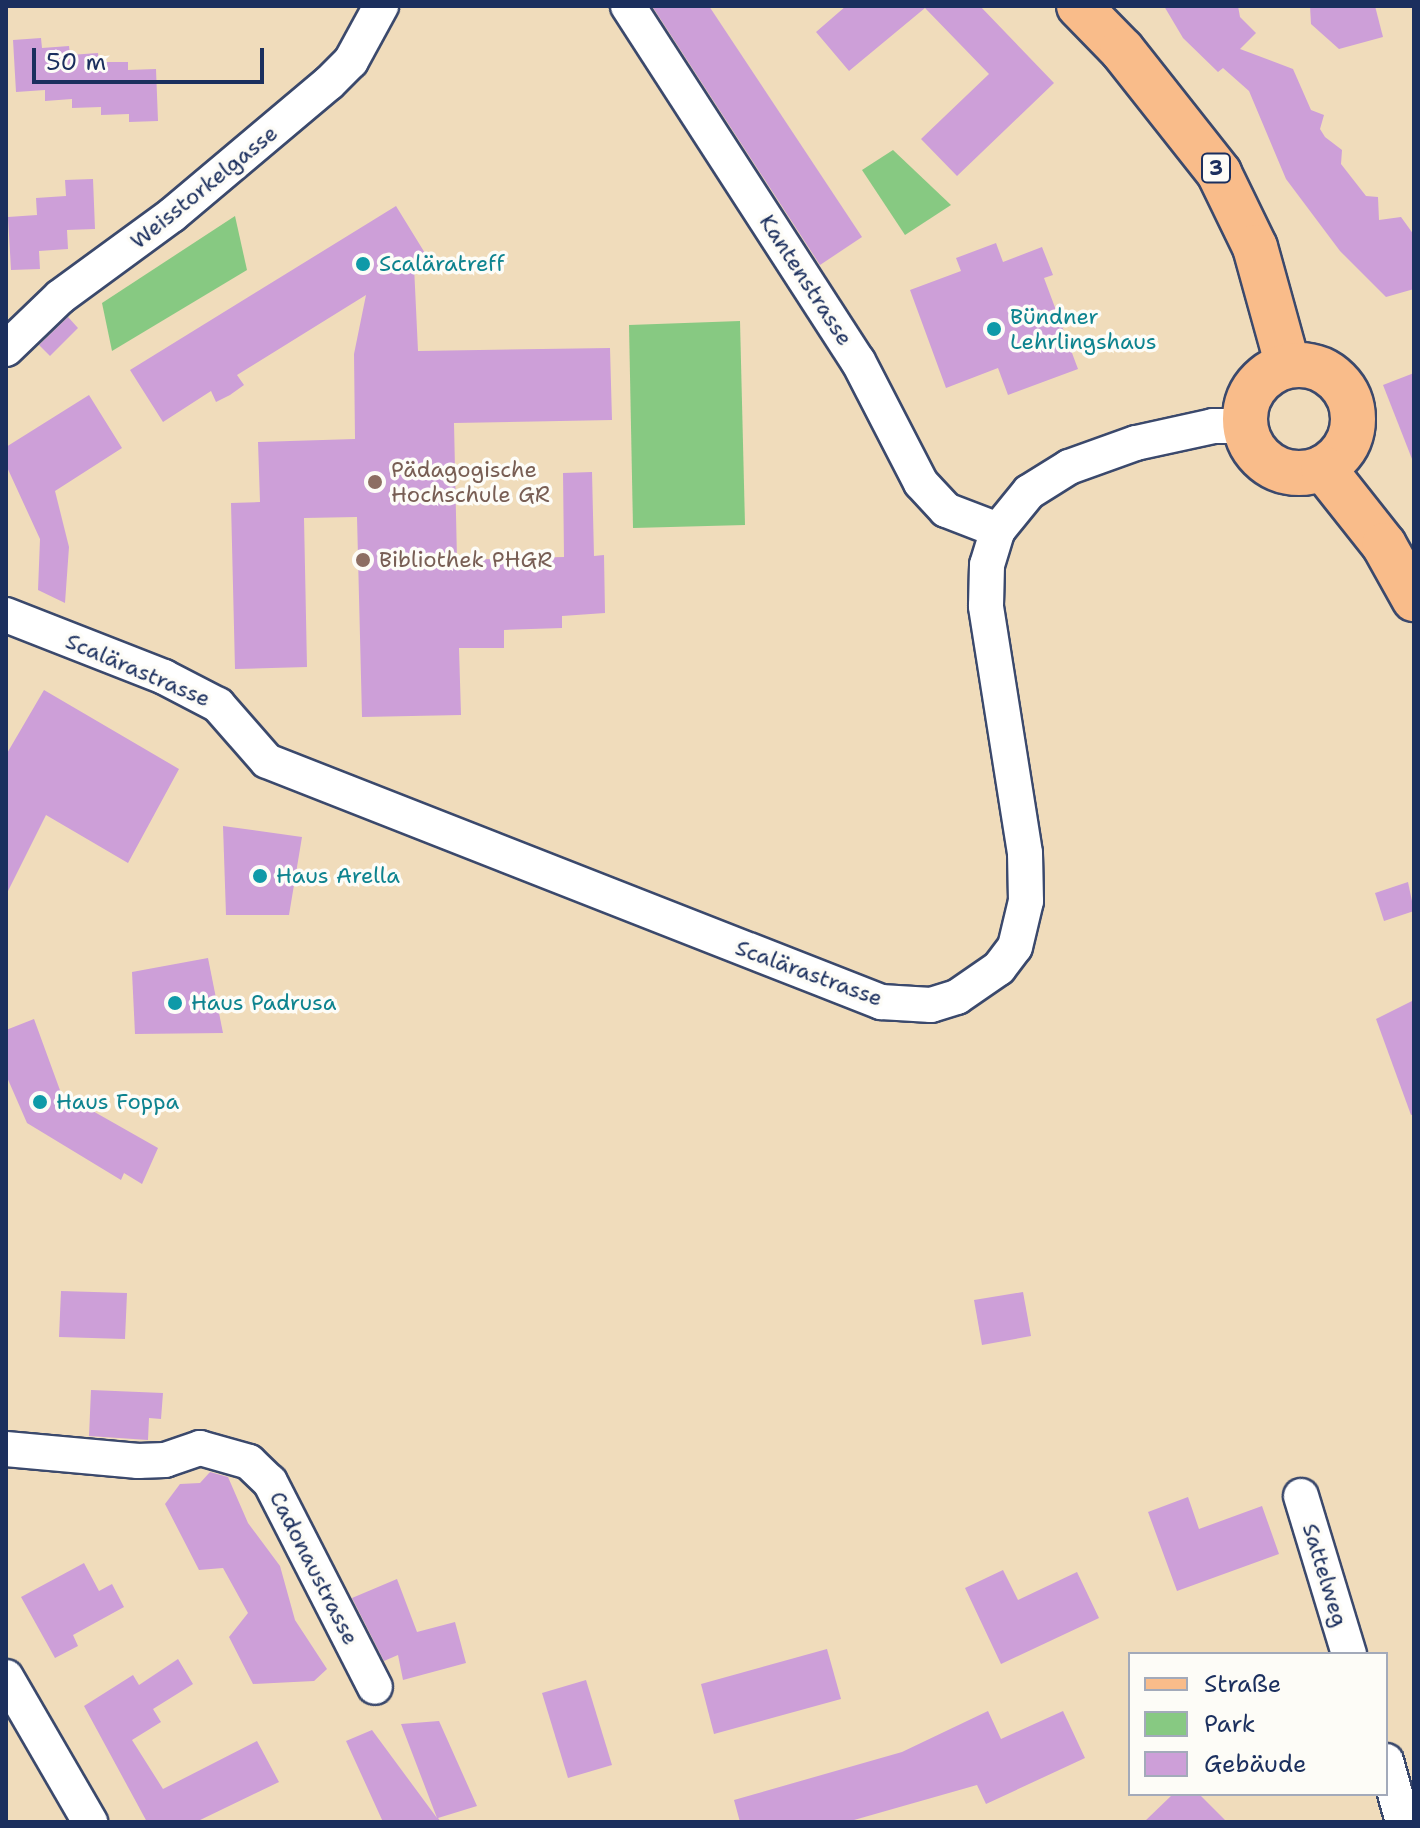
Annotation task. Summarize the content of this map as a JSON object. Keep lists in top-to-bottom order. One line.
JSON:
{"streets":{"main road":["3"],"street":["Weisstorkelgasse","Kantenstrasse","Scalärastrasse","Cadonaustrasse","Sattelweg"]},"crossings":[["3","Scalärastrasse"],["Kantenstrasse","Scalärastrasse"]],"places":["Scaläratreff","Bündner Lehrlingshaus","Pädagogische Hochschule GR","Bibliothek PHGR","Haus Arella","Haus Padrusa","Haus Foppa"],"legend":["Straße","Park","Gebäude"],"scale_bar":"50 m"}
